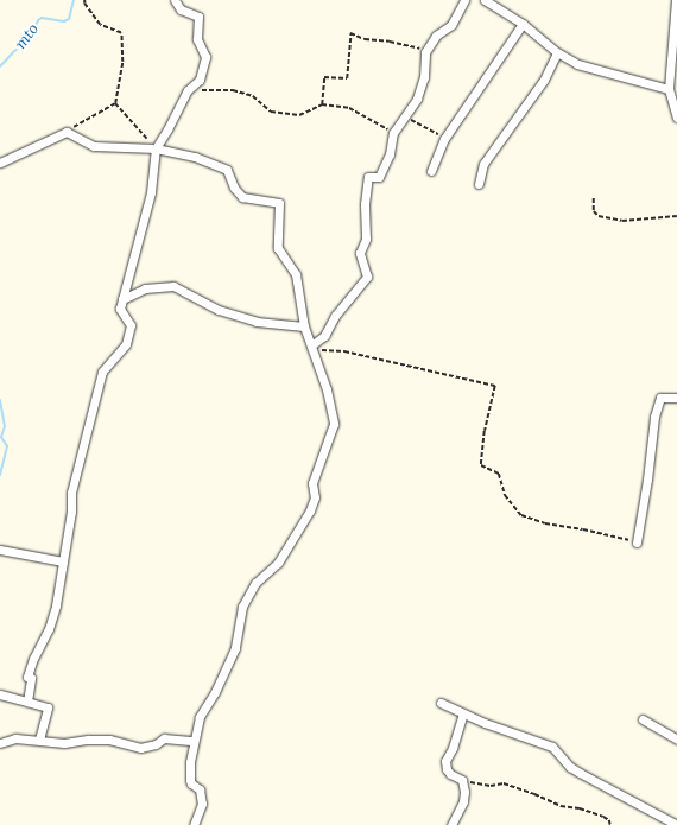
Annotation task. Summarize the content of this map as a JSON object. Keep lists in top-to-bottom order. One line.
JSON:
{"water":["mto"]}
